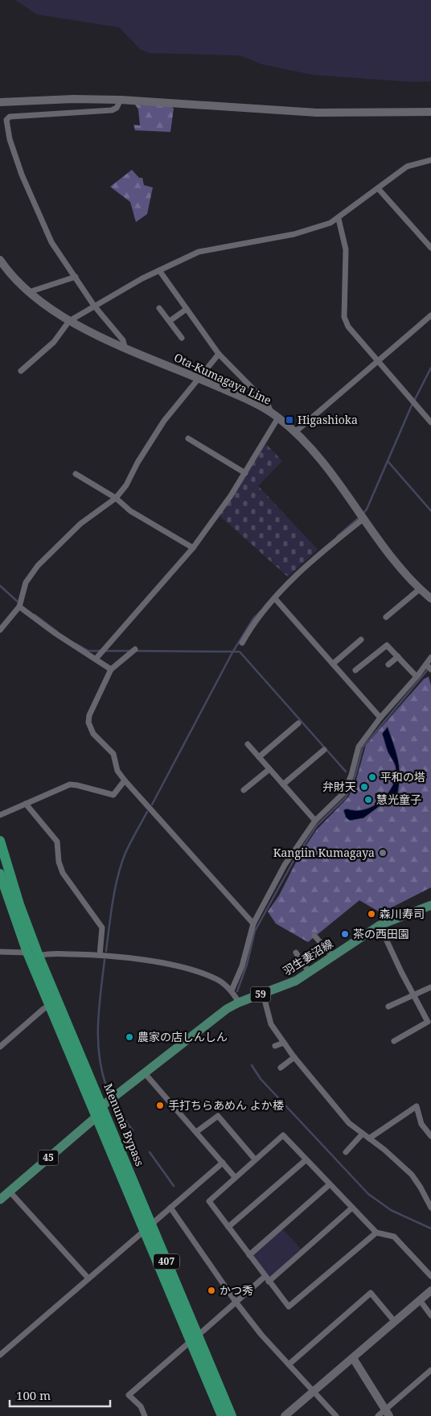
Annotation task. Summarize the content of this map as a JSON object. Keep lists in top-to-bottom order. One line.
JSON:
{"streets":{"highway":["Menuma Bypass","407"],"main road":["羽生妻沼線","59","45"],"street":["Ota-Kumagaya Line"]},"crossings":[["羽生妻沼線","Menuma Bypass"],["羽生妻沼線","45"],["Menuma Bypass","45"]],"places":{"transit":["Higashioka"],"other":["平和の塔","弁財天","慧光童子","Kangiin Kumagaya","森川寿司","茶の西田園","農家の店しんしん","手打ちらあめん よか楼","かつ秀"]},"scale_bar":"100 m"}
